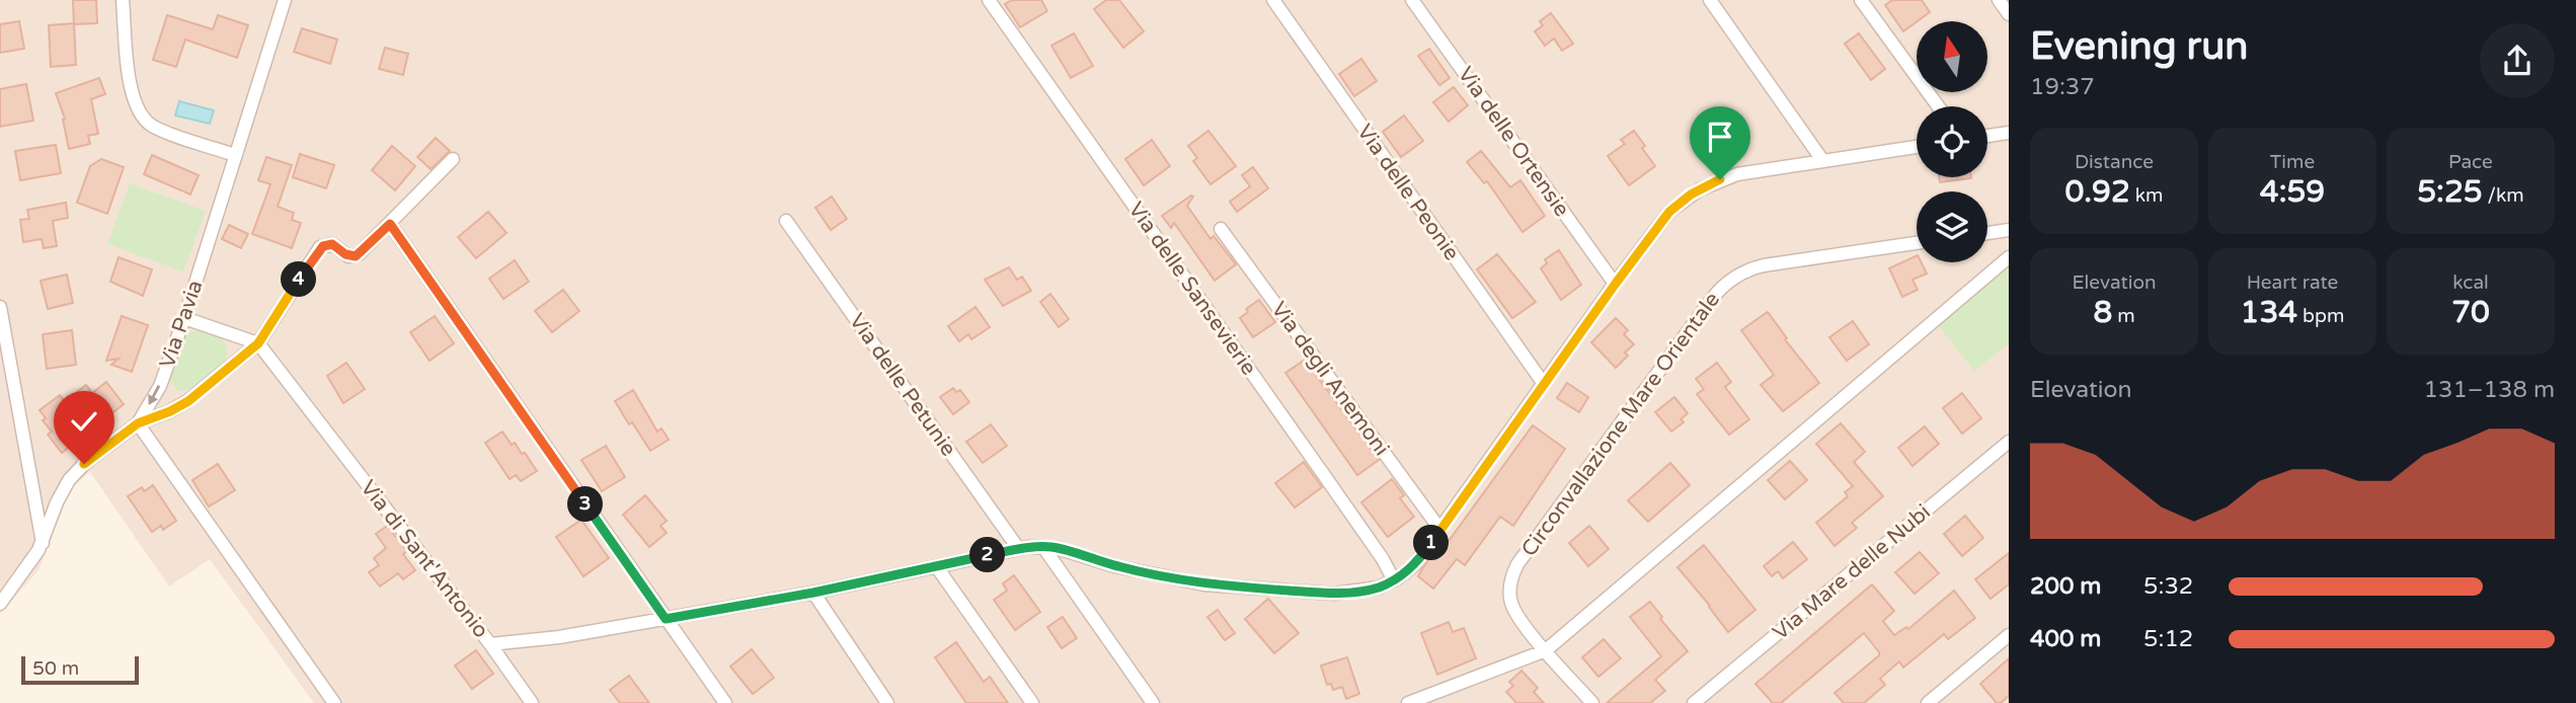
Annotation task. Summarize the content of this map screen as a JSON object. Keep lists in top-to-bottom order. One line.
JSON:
{"streets":{"street":["Via delle Ortensie","Via delle Peonie","Via delle Sansevierie","Via Pavia","Via degli Anemoni","Via delle Petunie","Circonvallazione Mare Orientale","Via di Sant'Antonio","Via Mare delle Nubi"]},"crossings":[["Via delle Ortensie","Via di Sant'Antonio"],["Via delle Peonie","Via di Sant'Antonio"],["Via delle Sansevierie","Via di Sant'Antonio"],["Via degli Anemoni","Via di Sant'Antonio"],["Via delle Petunie","Via di Sant'Antonio"]],"scale_bar":"50 m","north":"top","page":{"heading":["Evening run","19:37"],"stats":[["Distance","0.92 km"],["Time","4:59"],["Pace","5:25 /km"],["Elevation","8 m"],["Heart rate","134 bpm"],["kcal","70"]],"pins":["4","3","1","2"],"chart":["Elevation","131–138 m"],"list":[{"name":"200 m","note":"5:32"},{"name":"400 m","note":"5:12"}],"scale":"50 m"}}
